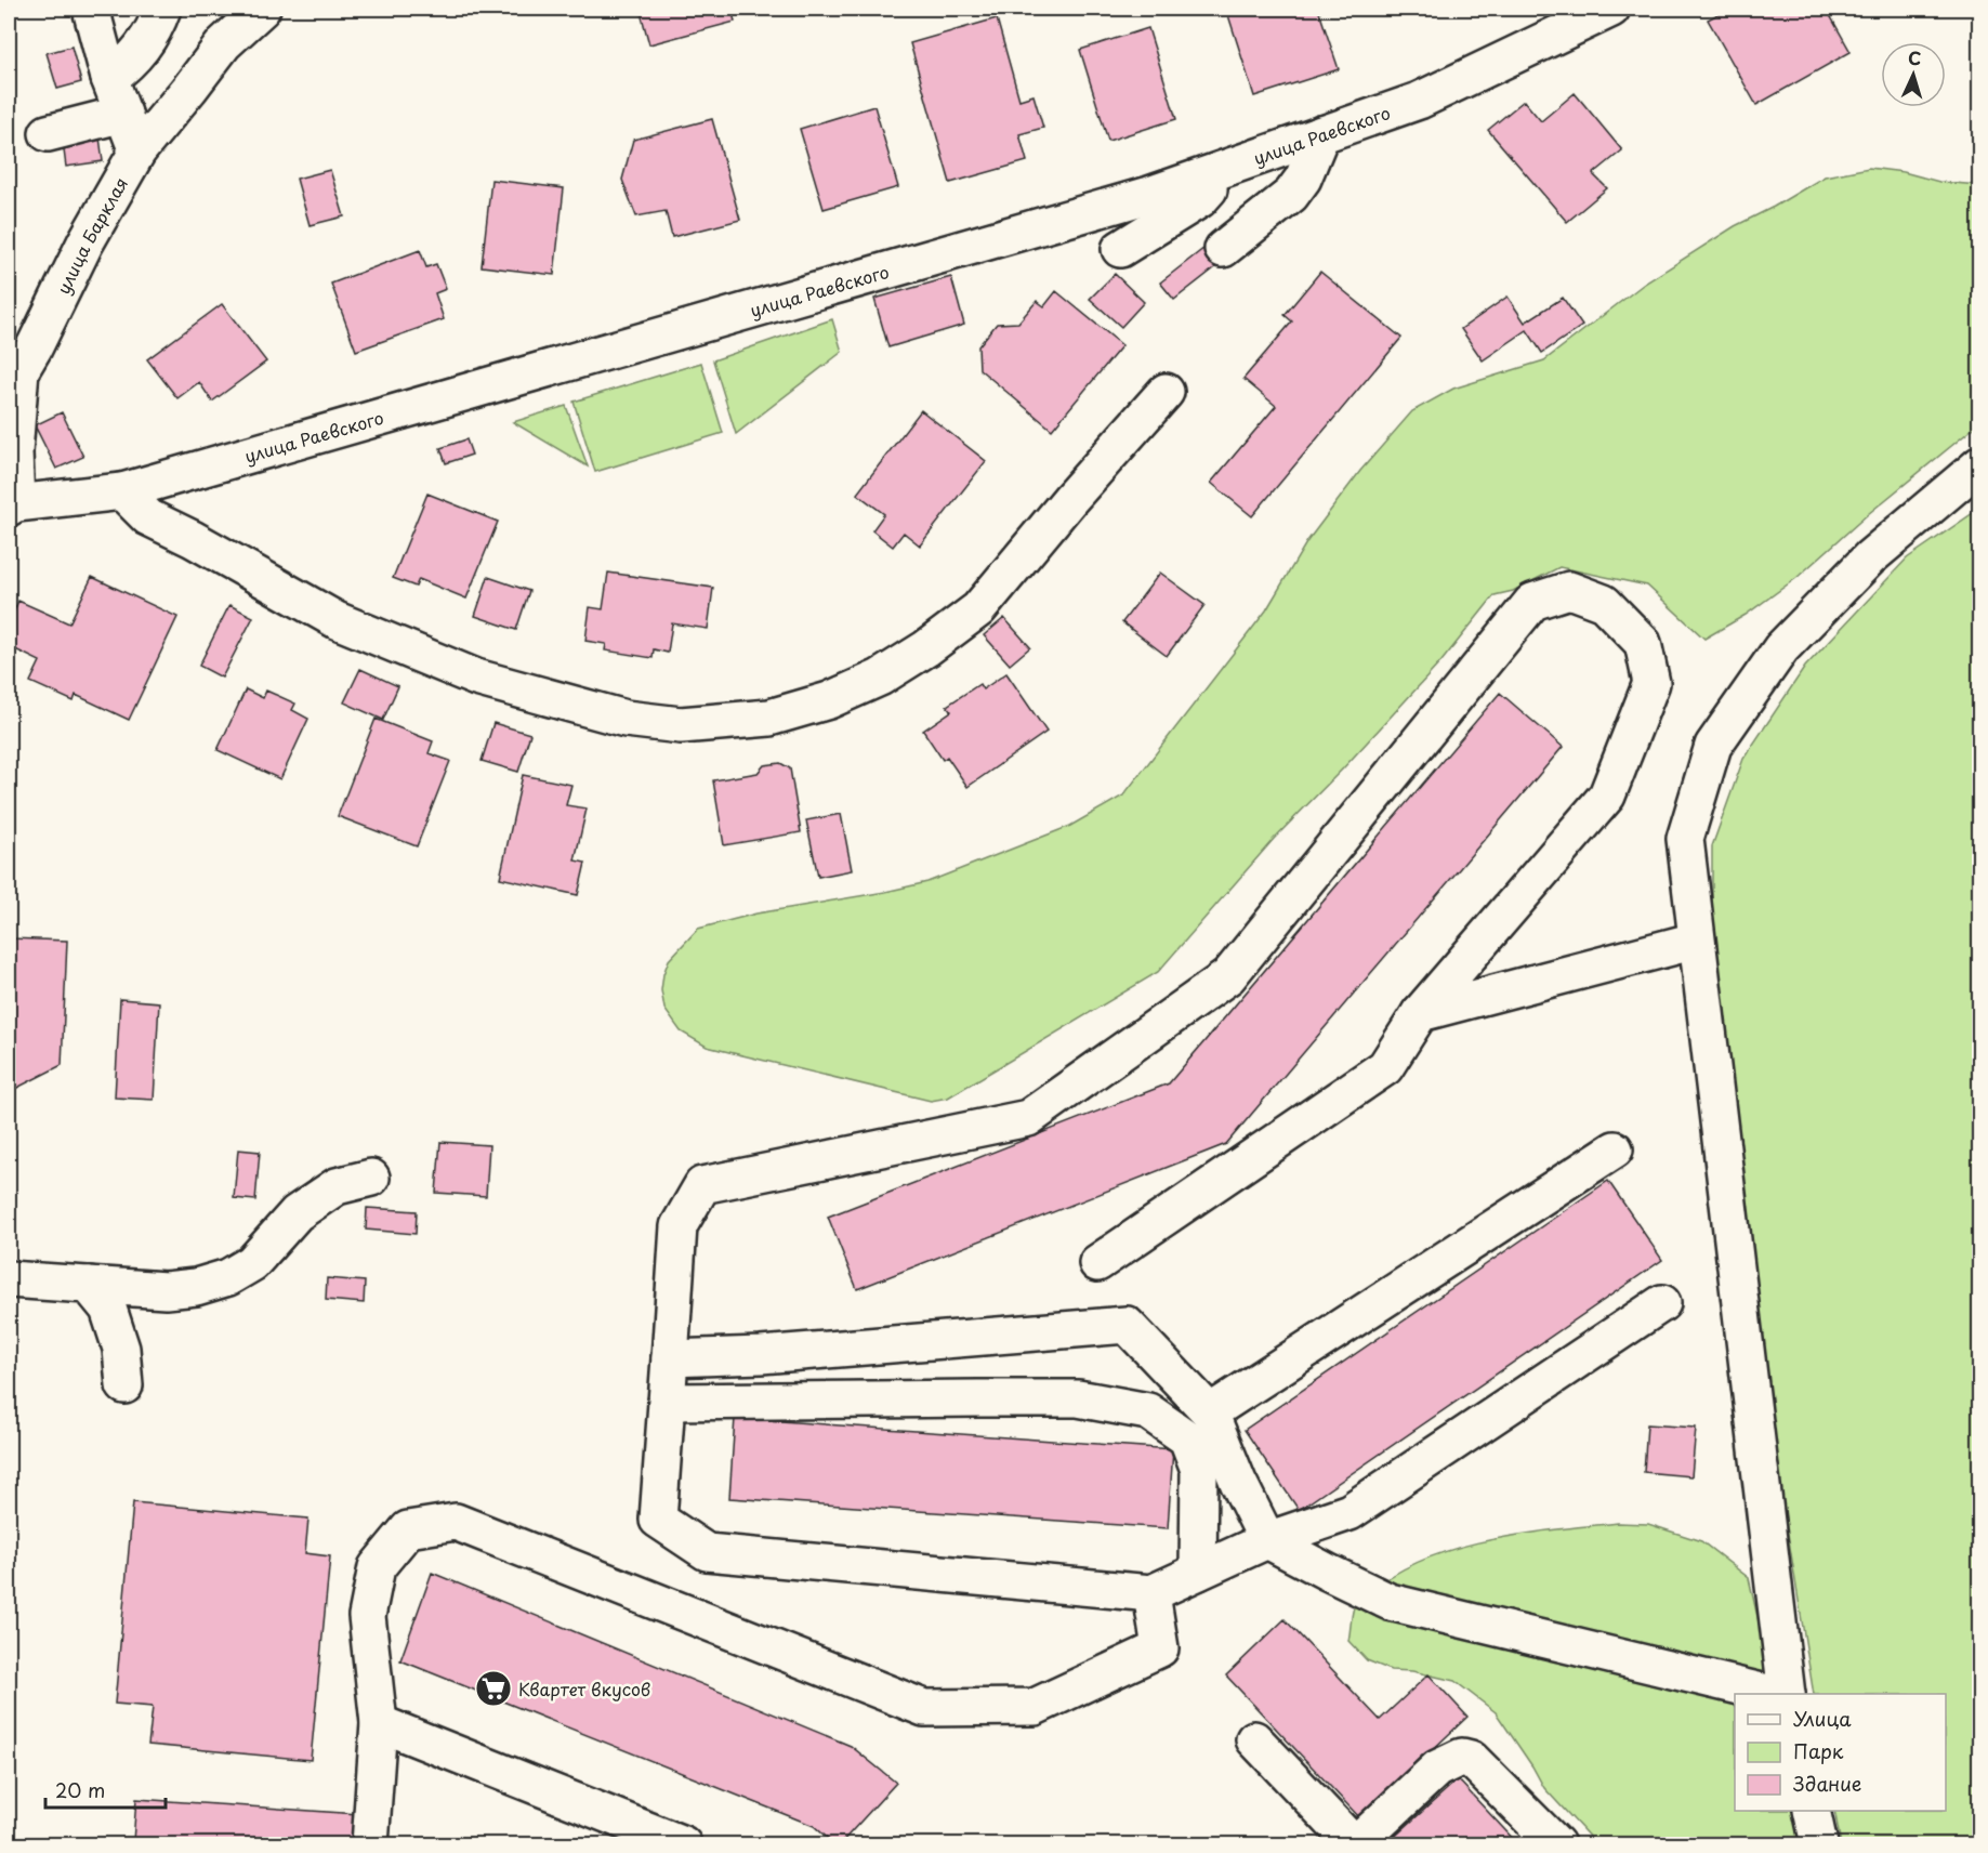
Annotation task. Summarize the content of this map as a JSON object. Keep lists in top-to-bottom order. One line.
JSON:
{"streets":{"street":["улица Раевского","улица Барклая"]},"crossings":[["улица Раевского","улица Барклая"]],"places":{"supermarket":["Квартет вкусов"]},"legend":["Улица","Парк","Здание"],"scale_bar":"20 m","north":"top"}
